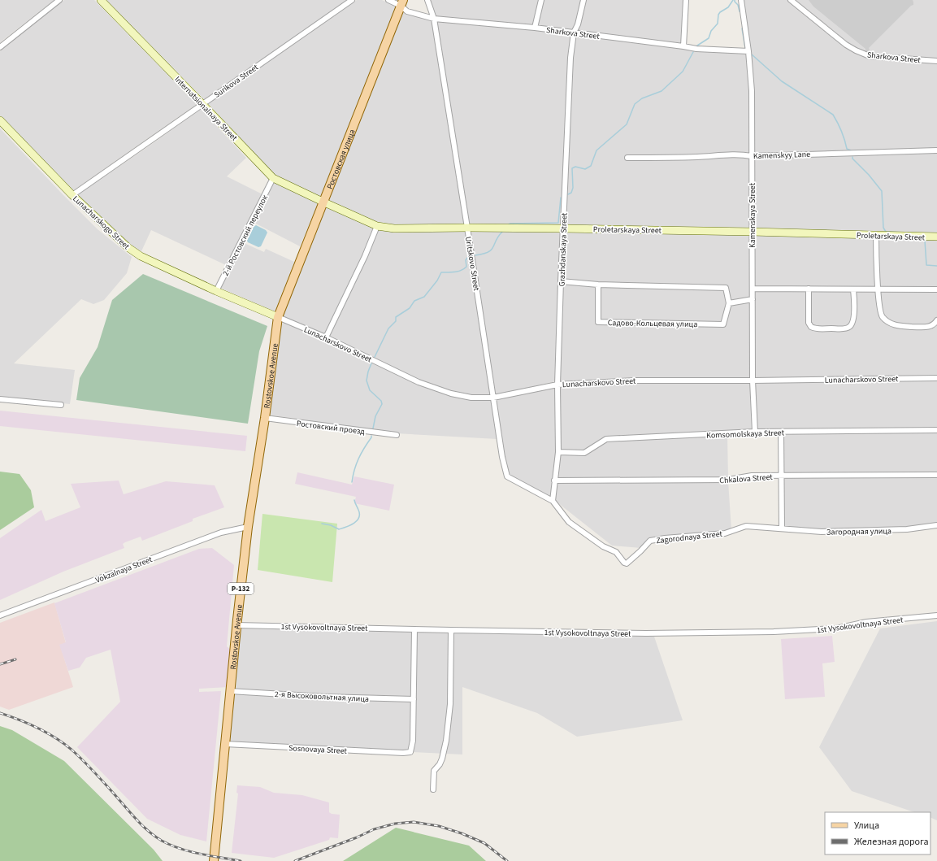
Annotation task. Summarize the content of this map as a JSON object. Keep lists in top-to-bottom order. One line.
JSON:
{"streets":{"main road":["Ростовская улица","Rostovskoe Avenue","Р-132"],"street":["Sharkova Street","Surikova Street","Internatsionalnaya Street","Kamenskyy Lane","Kamenskaya Street","Lunacharskogo Street","Proletarskaya Street","2-й Ростовский переулок","Grazhdanskaya Street","Uritskovo Street","Садово-Кольцевая улица","Lunacharskovo Street","Ростовский проезд","Komsomolskaya Street","Chkalova Street","Загородная улица","Zagorodnaya Street","Vokzalnaya Street","1st Vysokovoltnaya Street","2-я Высоковольтная улица","Sosnovaya Street"]},"crossings":[["Sharkova Street","Ростовская улица"],["Sharkova Street","Kamenskaya Street"],["Sharkova Street","Grazhdanskaya Street"],["Sharkova Street","Uritskovo Street"],["Surikova Street","Internatsionalnaya Street"],["Surikova Street","Lunacharskogo Street"],["Internatsionalnaya Street","Ростовская улица"],["Internatsionalnaya Street","Proletarskaya Street"],["Internatsionalnaya Street","2-й Ростовский переулок"],["Kamenskyy Lane","Kamenskaya Street"],["Ростовская улица","Lunacharskogo Street"],["Ростовская улица","Proletarskaya Street"],["Ростовская улица","Lunacharskovo Street"],["Ростовская улица","Rostovskoe Avenue"],["Kamenskaya Street","Proletarskaya Street"],["Kamenskaya Street","Lunacharskovo Street"],["Kamenskaya Street","Komsomolskaya Street"],["Lunacharskogo Street","2-й Ростовский переулок"],["Lunacharskogo Street","Lunacharskovo Street"],["Lunacharskogo Street","Rostovskoe Avenue"],["Proletarskaya Street","Grazhdanskaya Street"],["Proletarskaya Street","Uritskovo Street"],["Grazhdanskaya Street","Uritskovo Street"],["Grazhdanskaya Street","Садово-Кольцевая улица"],["Grazhdanskaya Street","Lunacharskovo Street"],["Grazhdanskaya Street","Komsomolskaya Street"],["Grazhdanskaya Street","Chkalova Street"],["Grazhdanskaya Street","Zagorodnaya Street"],["Uritskovo Street","Lunacharskovo Street"],["Uritskovo Street","Zagorodnaya Street"],["Lunacharskovo Street","Rostovskoe Avenue"],["Rostovskoe Avenue","Ростовский проезд"],["Rostovskoe Avenue","Vokzalnaya Street"],["Rostovskoe Avenue","1st Vysokovoltnaya Street"],["Rostovskoe Avenue","2-я Высоковольтная улица"],["Rostovskoe Avenue","Sosnovaya Street"],["Загородная улица","Zagorodnaya Street"],["2-я Высоковольтная улица","Sosnovaya Street"]],"legend":["Улица","Железная дорога"]}
